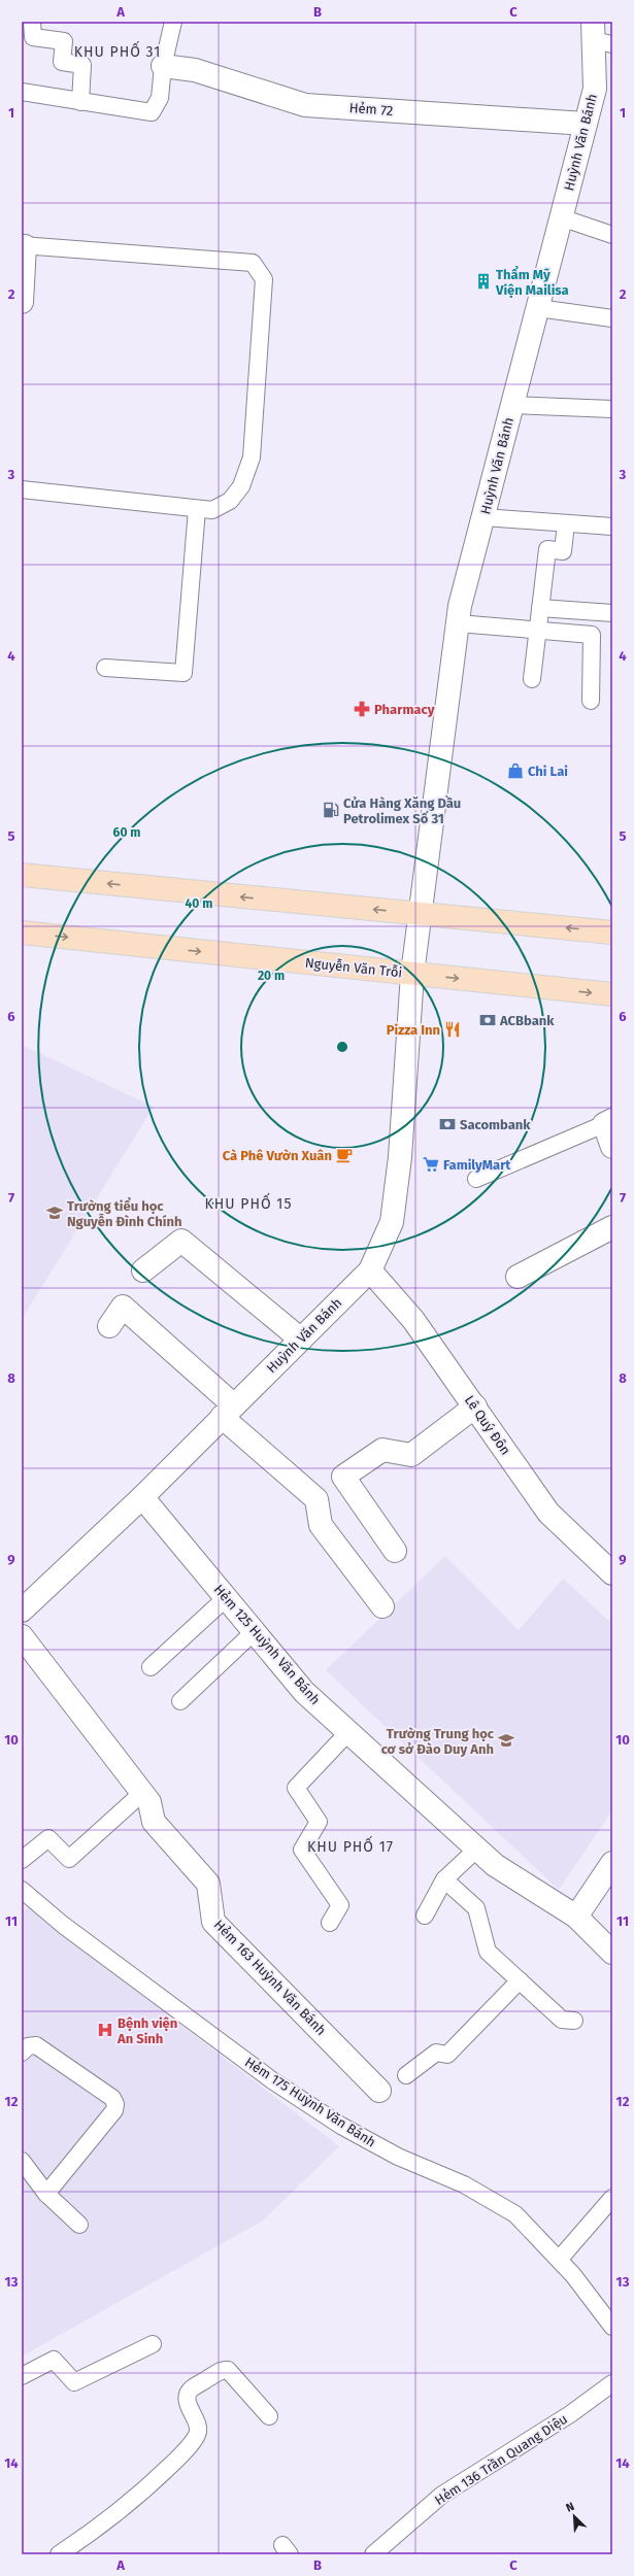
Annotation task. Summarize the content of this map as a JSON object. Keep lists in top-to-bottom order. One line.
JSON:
{"streets":{"main road":["Nguyễn Văn Trỗi"],"street":["Hẻm 72","Huỳnh Văn Bánh","Lê Quý Ðôn","Hẻm 125 Huỳnh Văn Bánh","Hẻm 163 Huỳnh Văn Bánh"],"lane":["Hẻm 175 Huỳnh Văn Bánh","Hẻm 136 Trần Quang Diệu"]},"crossings":[["Hẻm 72","Huỳnh Văn Bánh"],["Huỳnh Văn Bánh","Nguyễn Văn Trỗi"],["Huỳnh Văn Bánh","Lê Quý Ðôn"],["Huỳnh Văn Bánh","Hẻm 125 Huỳnh Văn Bánh"]],"districts":["KHU PHỐ 31","KHU PHỐ 15","KHU PHỐ 17"],"places":{"building":["Thẩm Mỹ Viện Mailisa"],"pharmacy":["Pharmacy"],"shop":["Chi Lai"],"fuel station":["Cửa Hàng Xăng Dầu Petrolimex Số 31"],"bank":["ACBbank","Sacombank"],"restaurant":["Pizza Inn"],"cafe":["Cà Phê Vườn Xuân"],"supermarket":["FamilyMart"],"school or university":["Trường tiểu học Nguyễn Đình Chính","Trường Trung học cơ sở Đào Duy Anh"],"hospital":["Bệnh viện An Sinh"]},"north":"top left","grid":{"columns":["A","B","C"],"rows":["1","2","3","4","5","6","7","8","9","10","11","12","13","14"]},"rings":["60 m","40 m","20 m"]}
